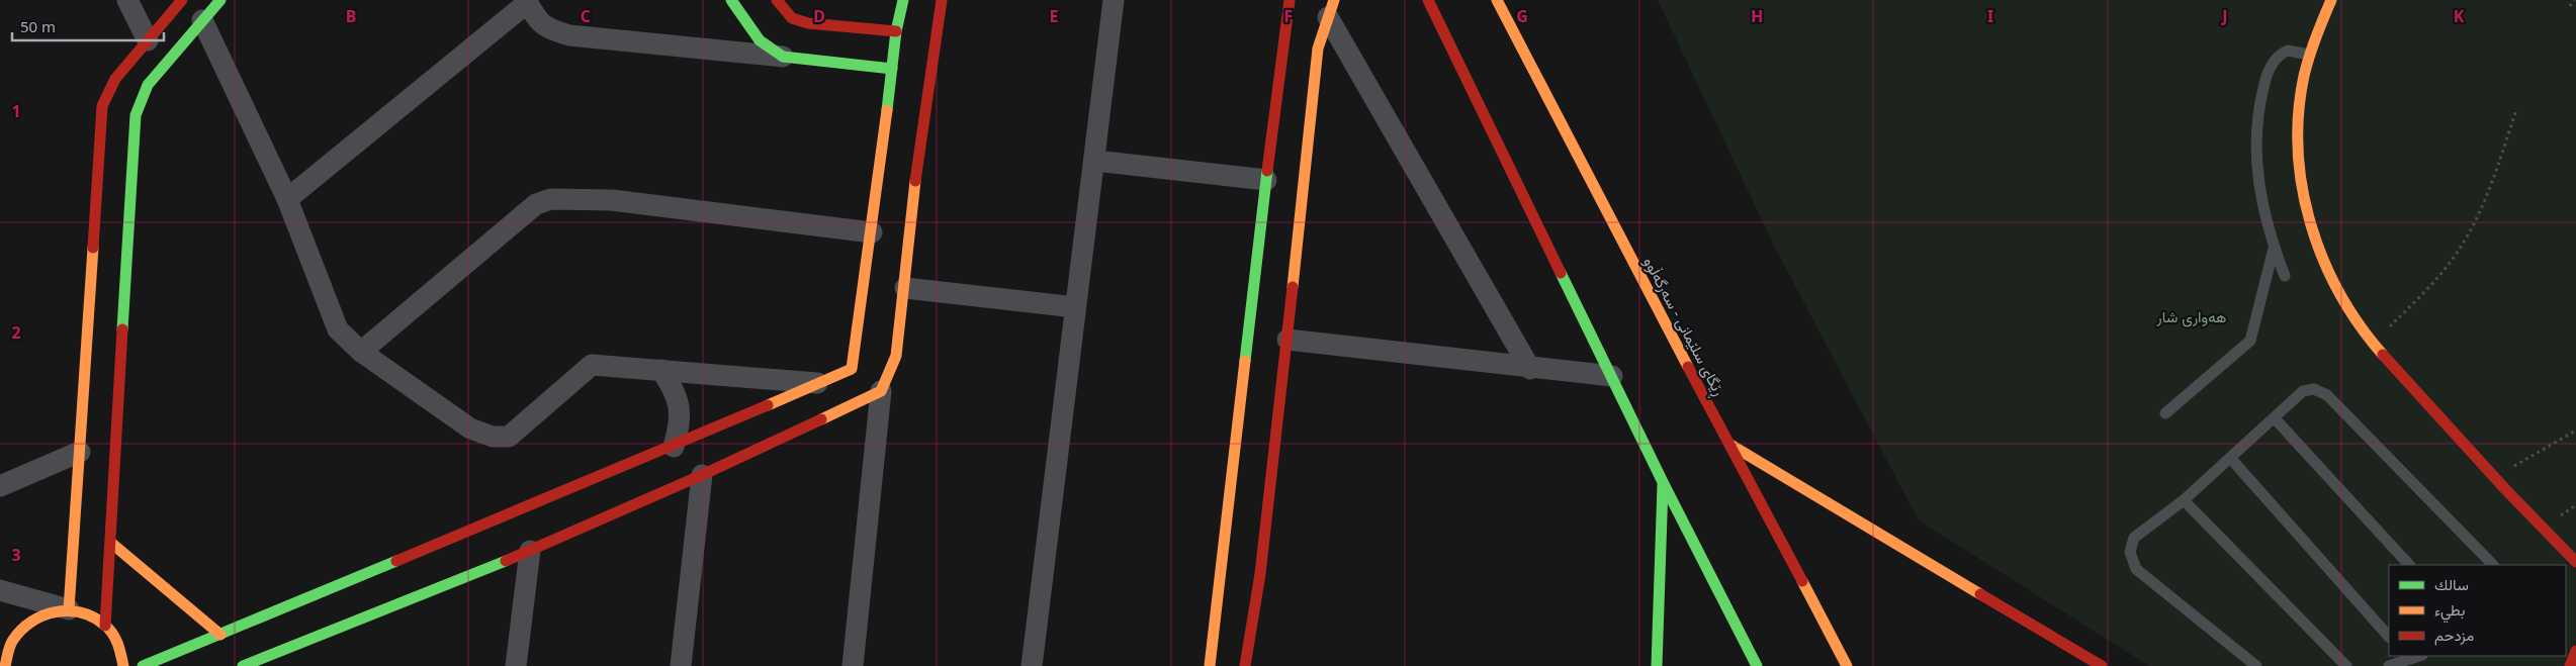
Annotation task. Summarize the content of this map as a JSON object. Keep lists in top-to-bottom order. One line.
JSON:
{"streets":{"street":["ڕێگای سلێمانی - سەرگەڵوو"]},"parks":["هەواری شار"],"legend":["سالك","بطيء","مزدحم"],"scale_bar":"50 m","grid":{"columns":["B","C","D","E","F","G","H","I","J","K"],"rows":["1","2","3"]}}
